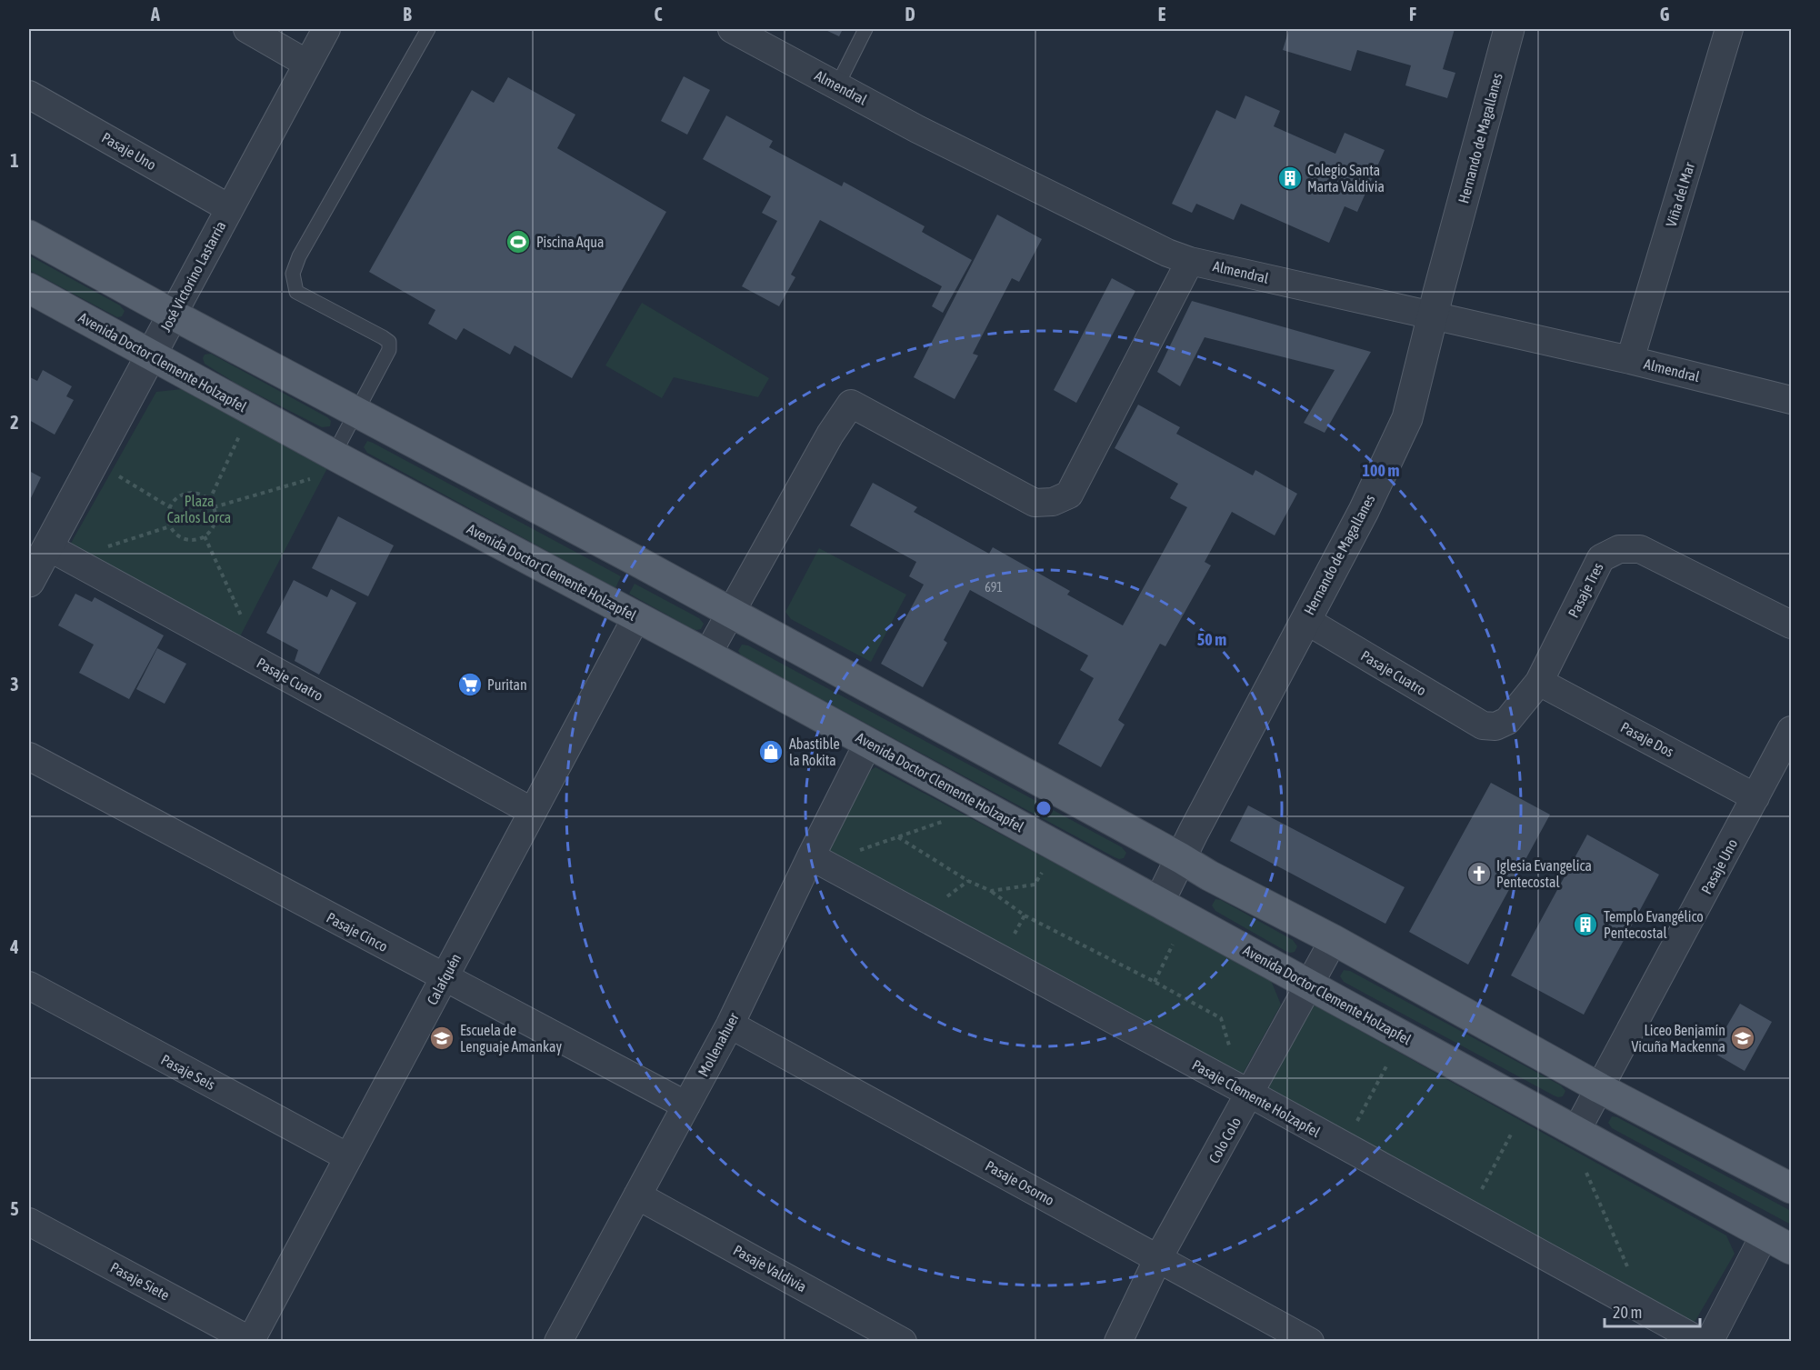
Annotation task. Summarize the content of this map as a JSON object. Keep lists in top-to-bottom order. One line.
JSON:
{"streets":{"main road":["Avenida Doctor Clemente Holzapfel"],"street":["Almendral","Hernando de Magallanes","Pasaje Uno","Viña del Mar","José Victorino Lastarria","Pasaje Tres","Pasaje Cuatro","Pasaje Dos","Pasaje Cinco","Calafquén","Mollenahuer","Pasaje Seis","Pasaje Clemente Holzapfel","Colo Colo","Pasaje Osorno","Pasaje Valdivia","Pasaje Siete"]},"crossings":[["Almendral","Hernando de Magallanes"],["Almendral","Viña del Mar"],["Hernando de Magallanes","Avenida Doctor Clemente Holzapfel"],["Hernando de Magallanes","Pasaje Cuatro"],["Pasaje Uno","José Victorino Lastarria"],["Pasaje Uno","Pasaje Dos"],["José Victorino Lastarria","Avenida Doctor Clemente Holzapfel"],["José Victorino Lastarria","Pasaje Cuatro"],["Avenida Doctor Clemente Holzapfel","Calafquén"],["Avenida Doctor Clemente Holzapfel","Mollenahuer"],["Avenida Doctor Clemente Holzapfel","Colo Colo"],["Pasaje Tres","Pasaje Cuatro"],["Pasaje Tres","Pasaje Dos"],["Pasaje Cuatro","Calafquén"],["Pasaje Cinco","Calafquén"],["Pasaje Cinco","Mollenahuer"],["Calafquén","Pasaje Seis"],["Calafquén","Pasaje Siete"],["Mollenahuer","Pasaje Clemente Holzapfel"],["Mollenahuer","Pasaje Osorno"],["Mollenahuer","Pasaje Valdivia"],["Pasaje Clemente Holzapfel","Colo Colo"],["Colo Colo","Pasaje Osorno"]],"parks":["Plaza Carlos Lorca"],"places":{"building":["Colegio Santa Marta Valdivia","Templo Evangélico Pentecostal"],"sports":["Piscina Aqua"],"supermarket":["Puritan"],"shop":["Abastible la Rokita"],"church":["Iglesia Evangelica Pentecostal"],"school or university":["Escuela de Lenguaje Amankay","Liceo Benjamín Vicuña Mackenna"]},"house_numbers":["691"],"scale_bar":"20 m","grid":{"columns":["A","B","C","D","E","F","G"],"rows":["1","2","3","4","5"]},"rings":["100 m","50 m"]}
